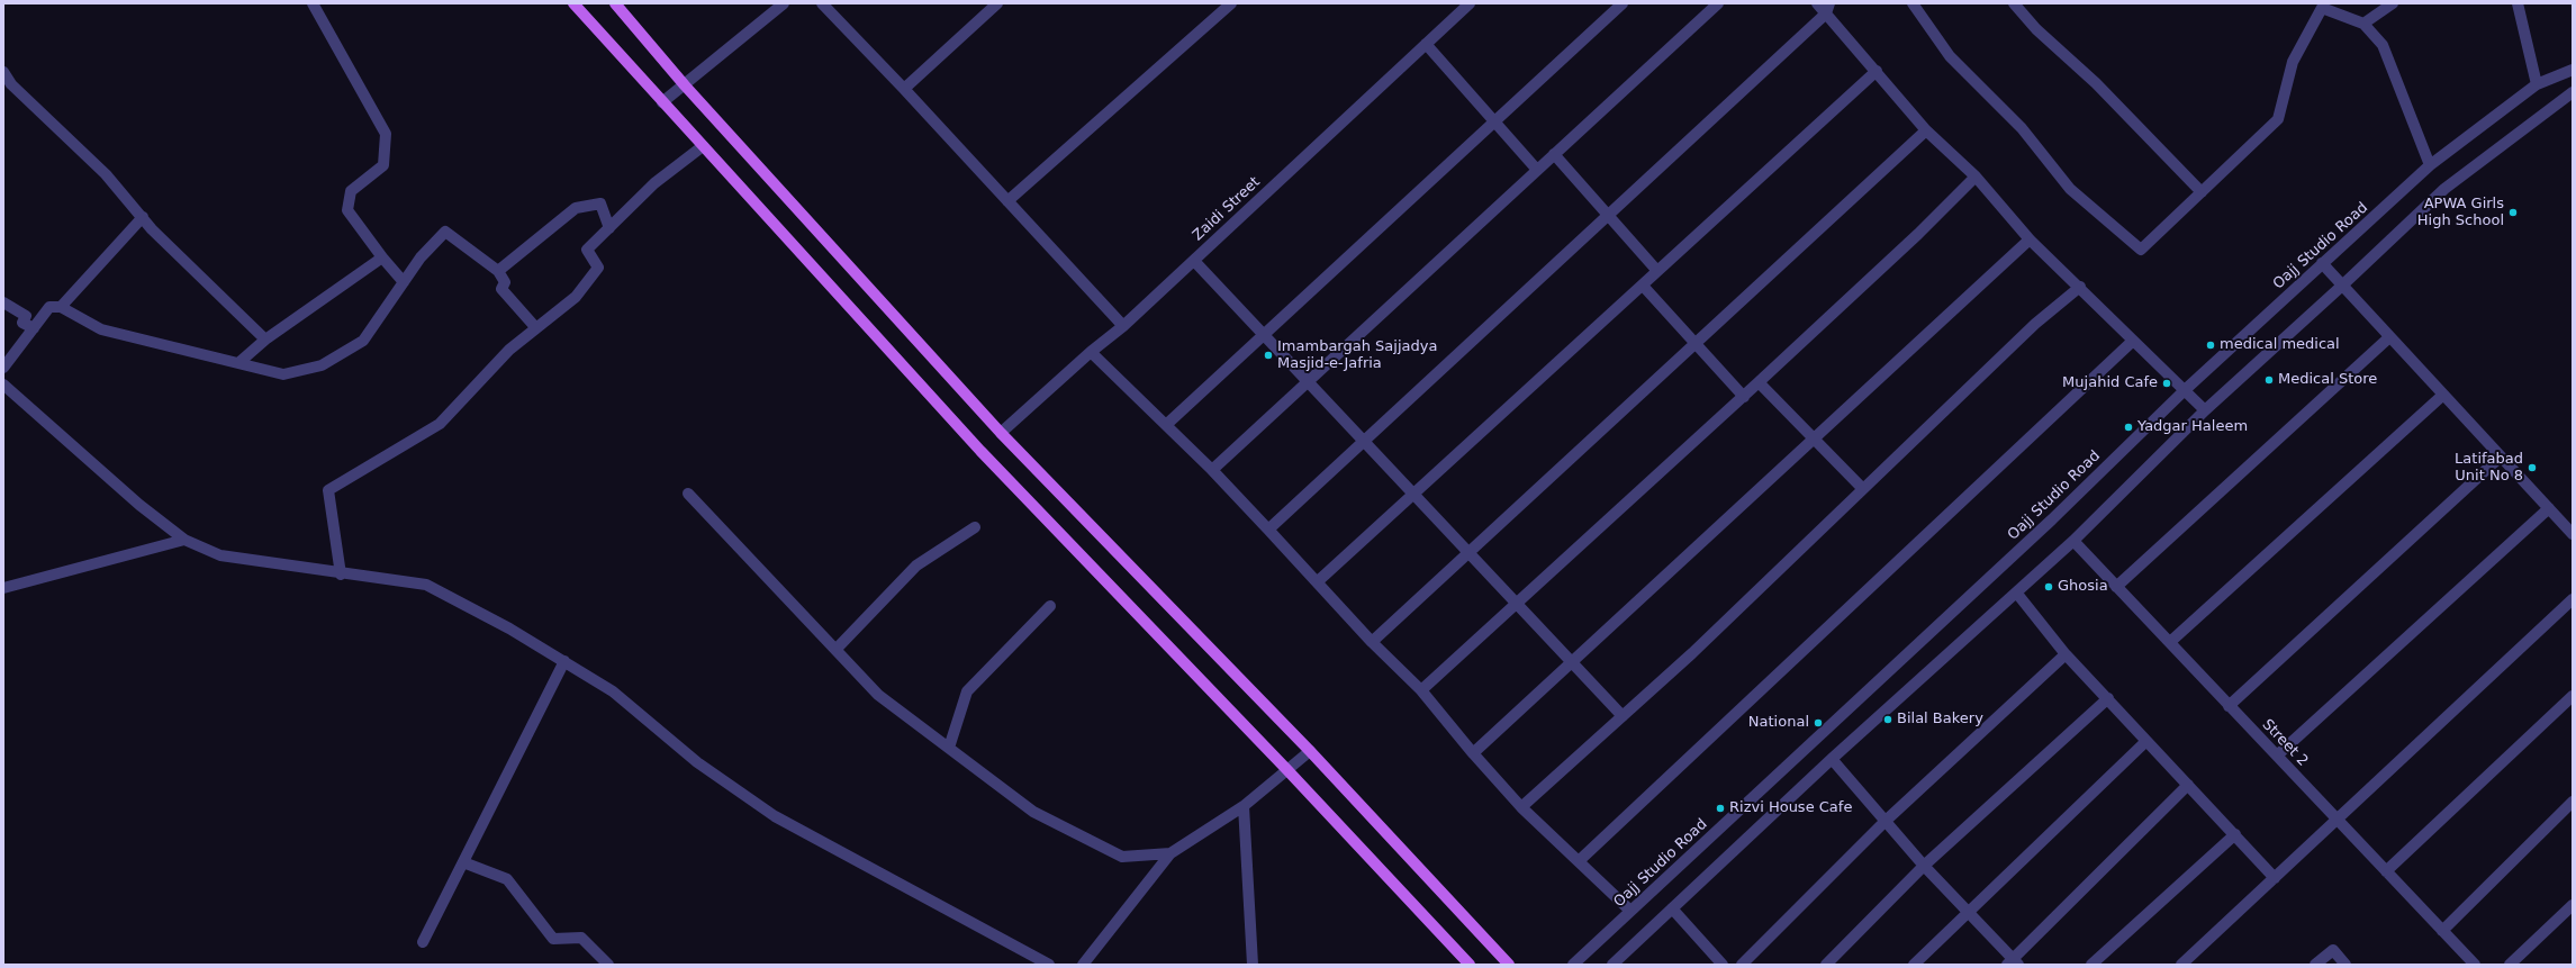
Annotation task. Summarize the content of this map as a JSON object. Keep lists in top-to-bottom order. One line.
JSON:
{"streets":{"street":["Zaidi Street","Oajj Studio Road","Street 2"]},"places":["APWA Girls High School","medical medical","Imambargah Sajjadya Masjid-e-Jafria","Medical Store","Mujahid Cafe","Yadgar Haleem","Latifabad Unit No 8","Ghosia","Bilal Bakery","National","Rizvi House Cafe"]}
